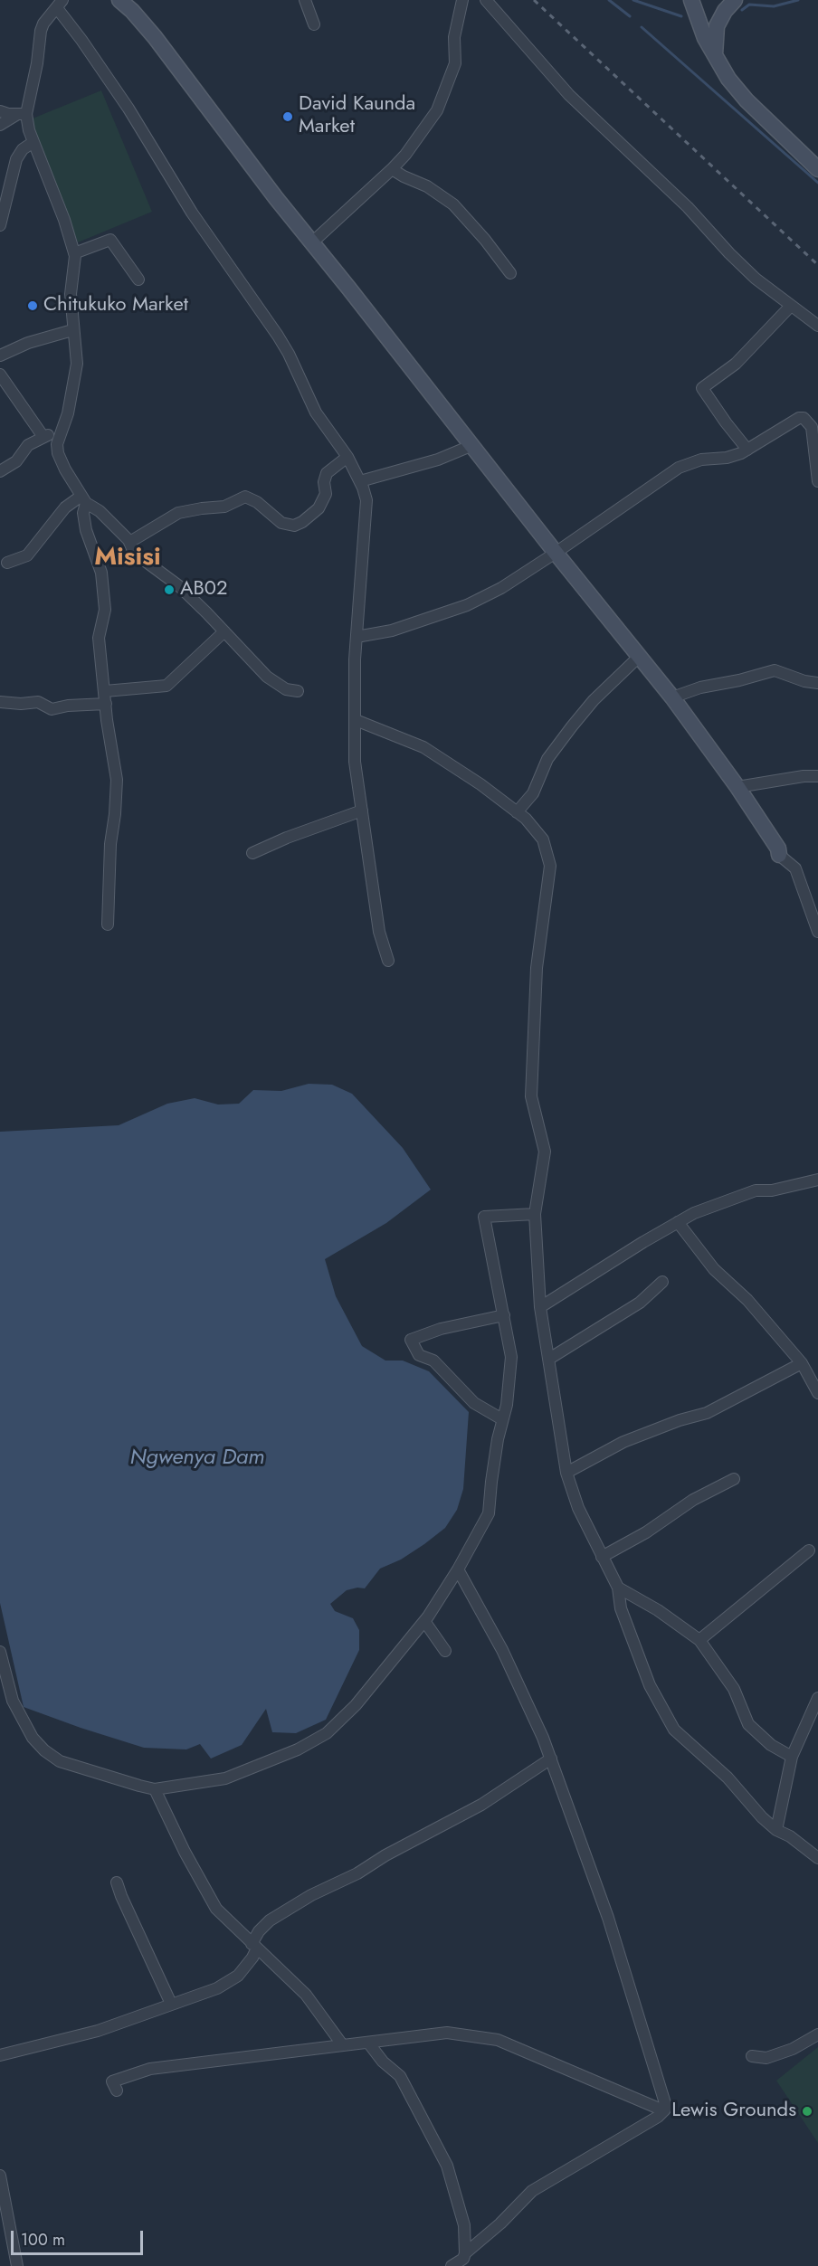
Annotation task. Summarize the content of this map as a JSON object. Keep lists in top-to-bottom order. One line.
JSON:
{"districts":["Misisi"],"water":["Ngwenya Dam"],"places":["David Kaunda Market","Chitukuko Market","AB02","Lewis Grounds"],"scale_bar":"100 m"}
